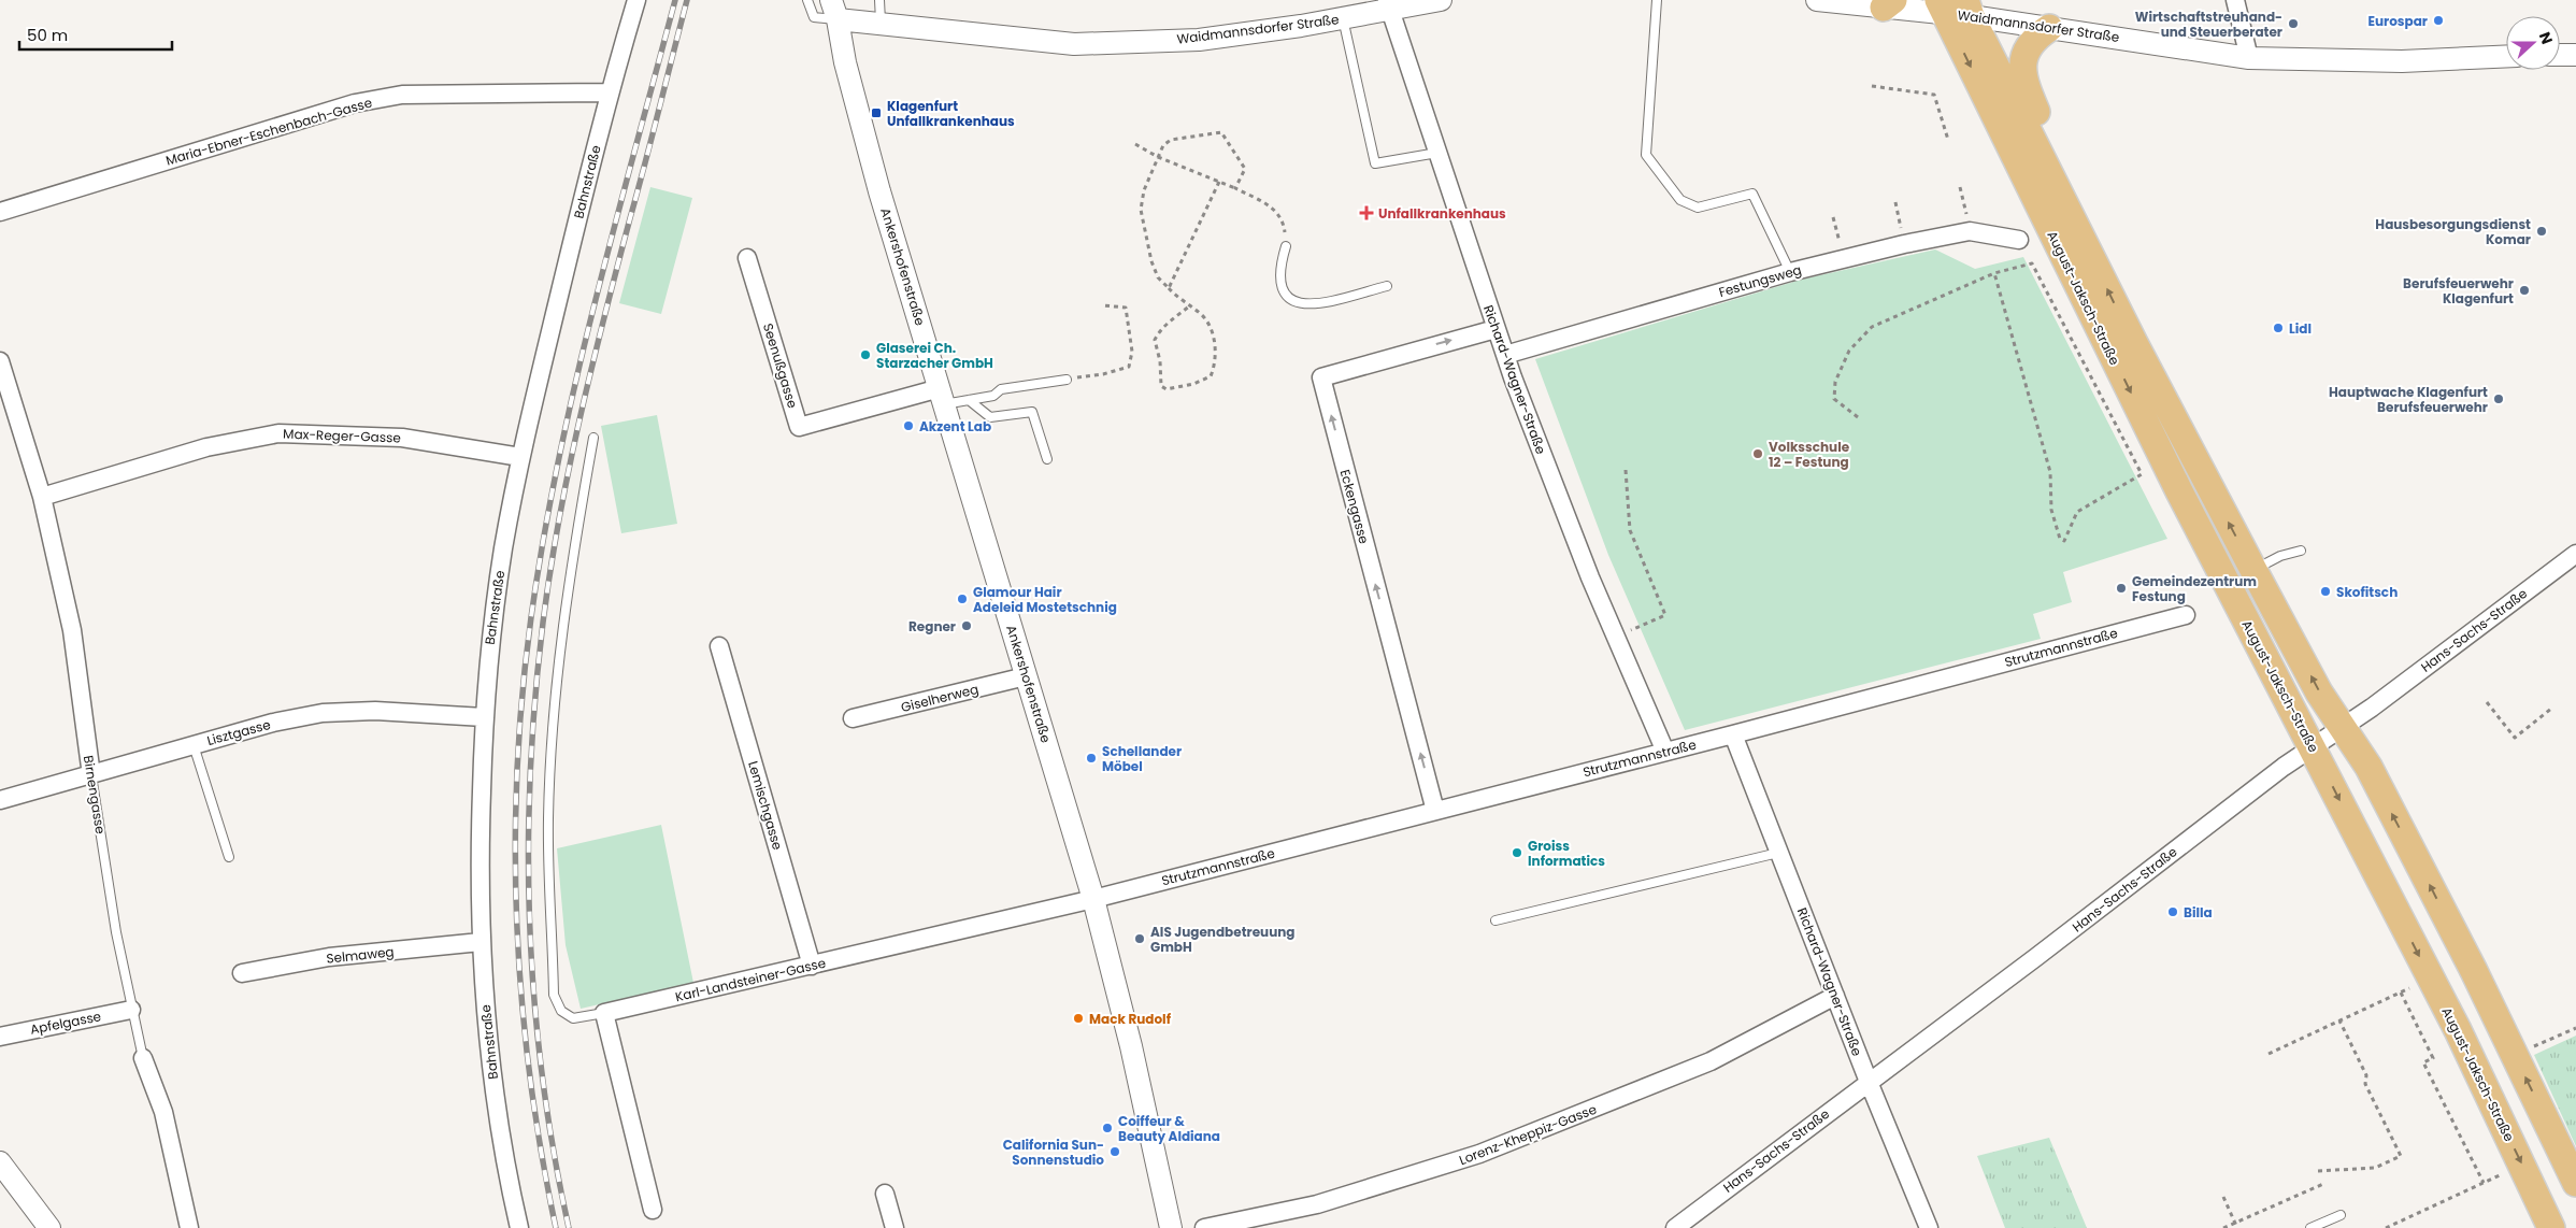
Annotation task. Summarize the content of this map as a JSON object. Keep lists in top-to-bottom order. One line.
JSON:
{"streets":{"main road":["August-Jaksch-Straße"],"street":["Waidmannsdorfer Straße","Maria-Ebner-Eschenbach-Gasse","Bahnstraße","Ankershofenstraße","Festungsweg","Seenußgasse","Richard-Wagner-Straße","Max-Reger-Gasse","Eckengasse","Hans-Sachs-Straße","Strutzmannstraße","Giselherweg","Lisztgasse","Birnengasse","Lemischgasse","Selmaweg","Karl-Landsteiner-Gasse","Apfelgasse","Lorenz-Kheppiz-Gasse"]},"crossings":[["Waidmannsdorfer Straße","Ankershofenstraße"],["Waidmannsdorfer Straße","August-Jaksch-Straße"],["Waidmannsdorfer Straße","Richard-Wagner-Straße"],["Maria-Ebner-Eschenbach-Gasse","Bahnstraße"],["Bahnstraße","Max-Reger-Gasse"],["Bahnstraße","Lisztgasse"],["Bahnstraße","Selmaweg"],["Ankershofenstraße","Seenußgasse"],["Ankershofenstraße","Strutzmannstraße"],["Ankershofenstraße","Giselherweg"],["Ankershofenstraße","Karl-Landsteiner-Gasse"],["Festungsweg","Richard-Wagner-Straße"],["August-Jaksch-Straße","Hans-Sachs-Straße"],["Richard-Wagner-Straße","Eckengasse"],["Richard-Wagner-Straße","Hans-Sachs-Straße"],["Richard-Wagner-Straße","Strutzmannstraße"],["Richard-Wagner-Straße","Lorenz-Kheppiz-Gasse"],["Max-Reger-Gasse","Birnengasse"],["Eckengasse","Strutzmannstraße"],["Strutzmannstraße","Karl-Landsteiner-Gasse"],["Lisztgasse","Birnengasse"],["Birnengasse","Apfelgasse"],["Lemischgasse","Karl-Landsteiner-Gasse"]],"places":{"other":["Eurospar","Wirtschaftstreuhand- und Steuerberater","Hausbesorgungsdienst Komar","Berufsfeuerwehr Klagenfurt","Lidl","Glaserei Ch. Starzacher GmbH","Hauptwache Klagenfurt Berufsfeuerwehr","Akzent Lab","Volksschule 12 – Festung","Gemeindezentrum Festung","Skofitsch","Glamour Hair Adeleid Mostetschnig","Regner","Schellander Möbel","Groiss Informatics","Billa","AIS Jugendbetreuung GmbH","Mack Rudolf","Coiffeur & Beauty Aldiana","California Sun- Sonnenstudio"],"transit":["Klagenfurt Unfallkrankenhaus"],"health":["Unfallkrankenhaus"]},"scale_bar":"50 m","north":"right"}
